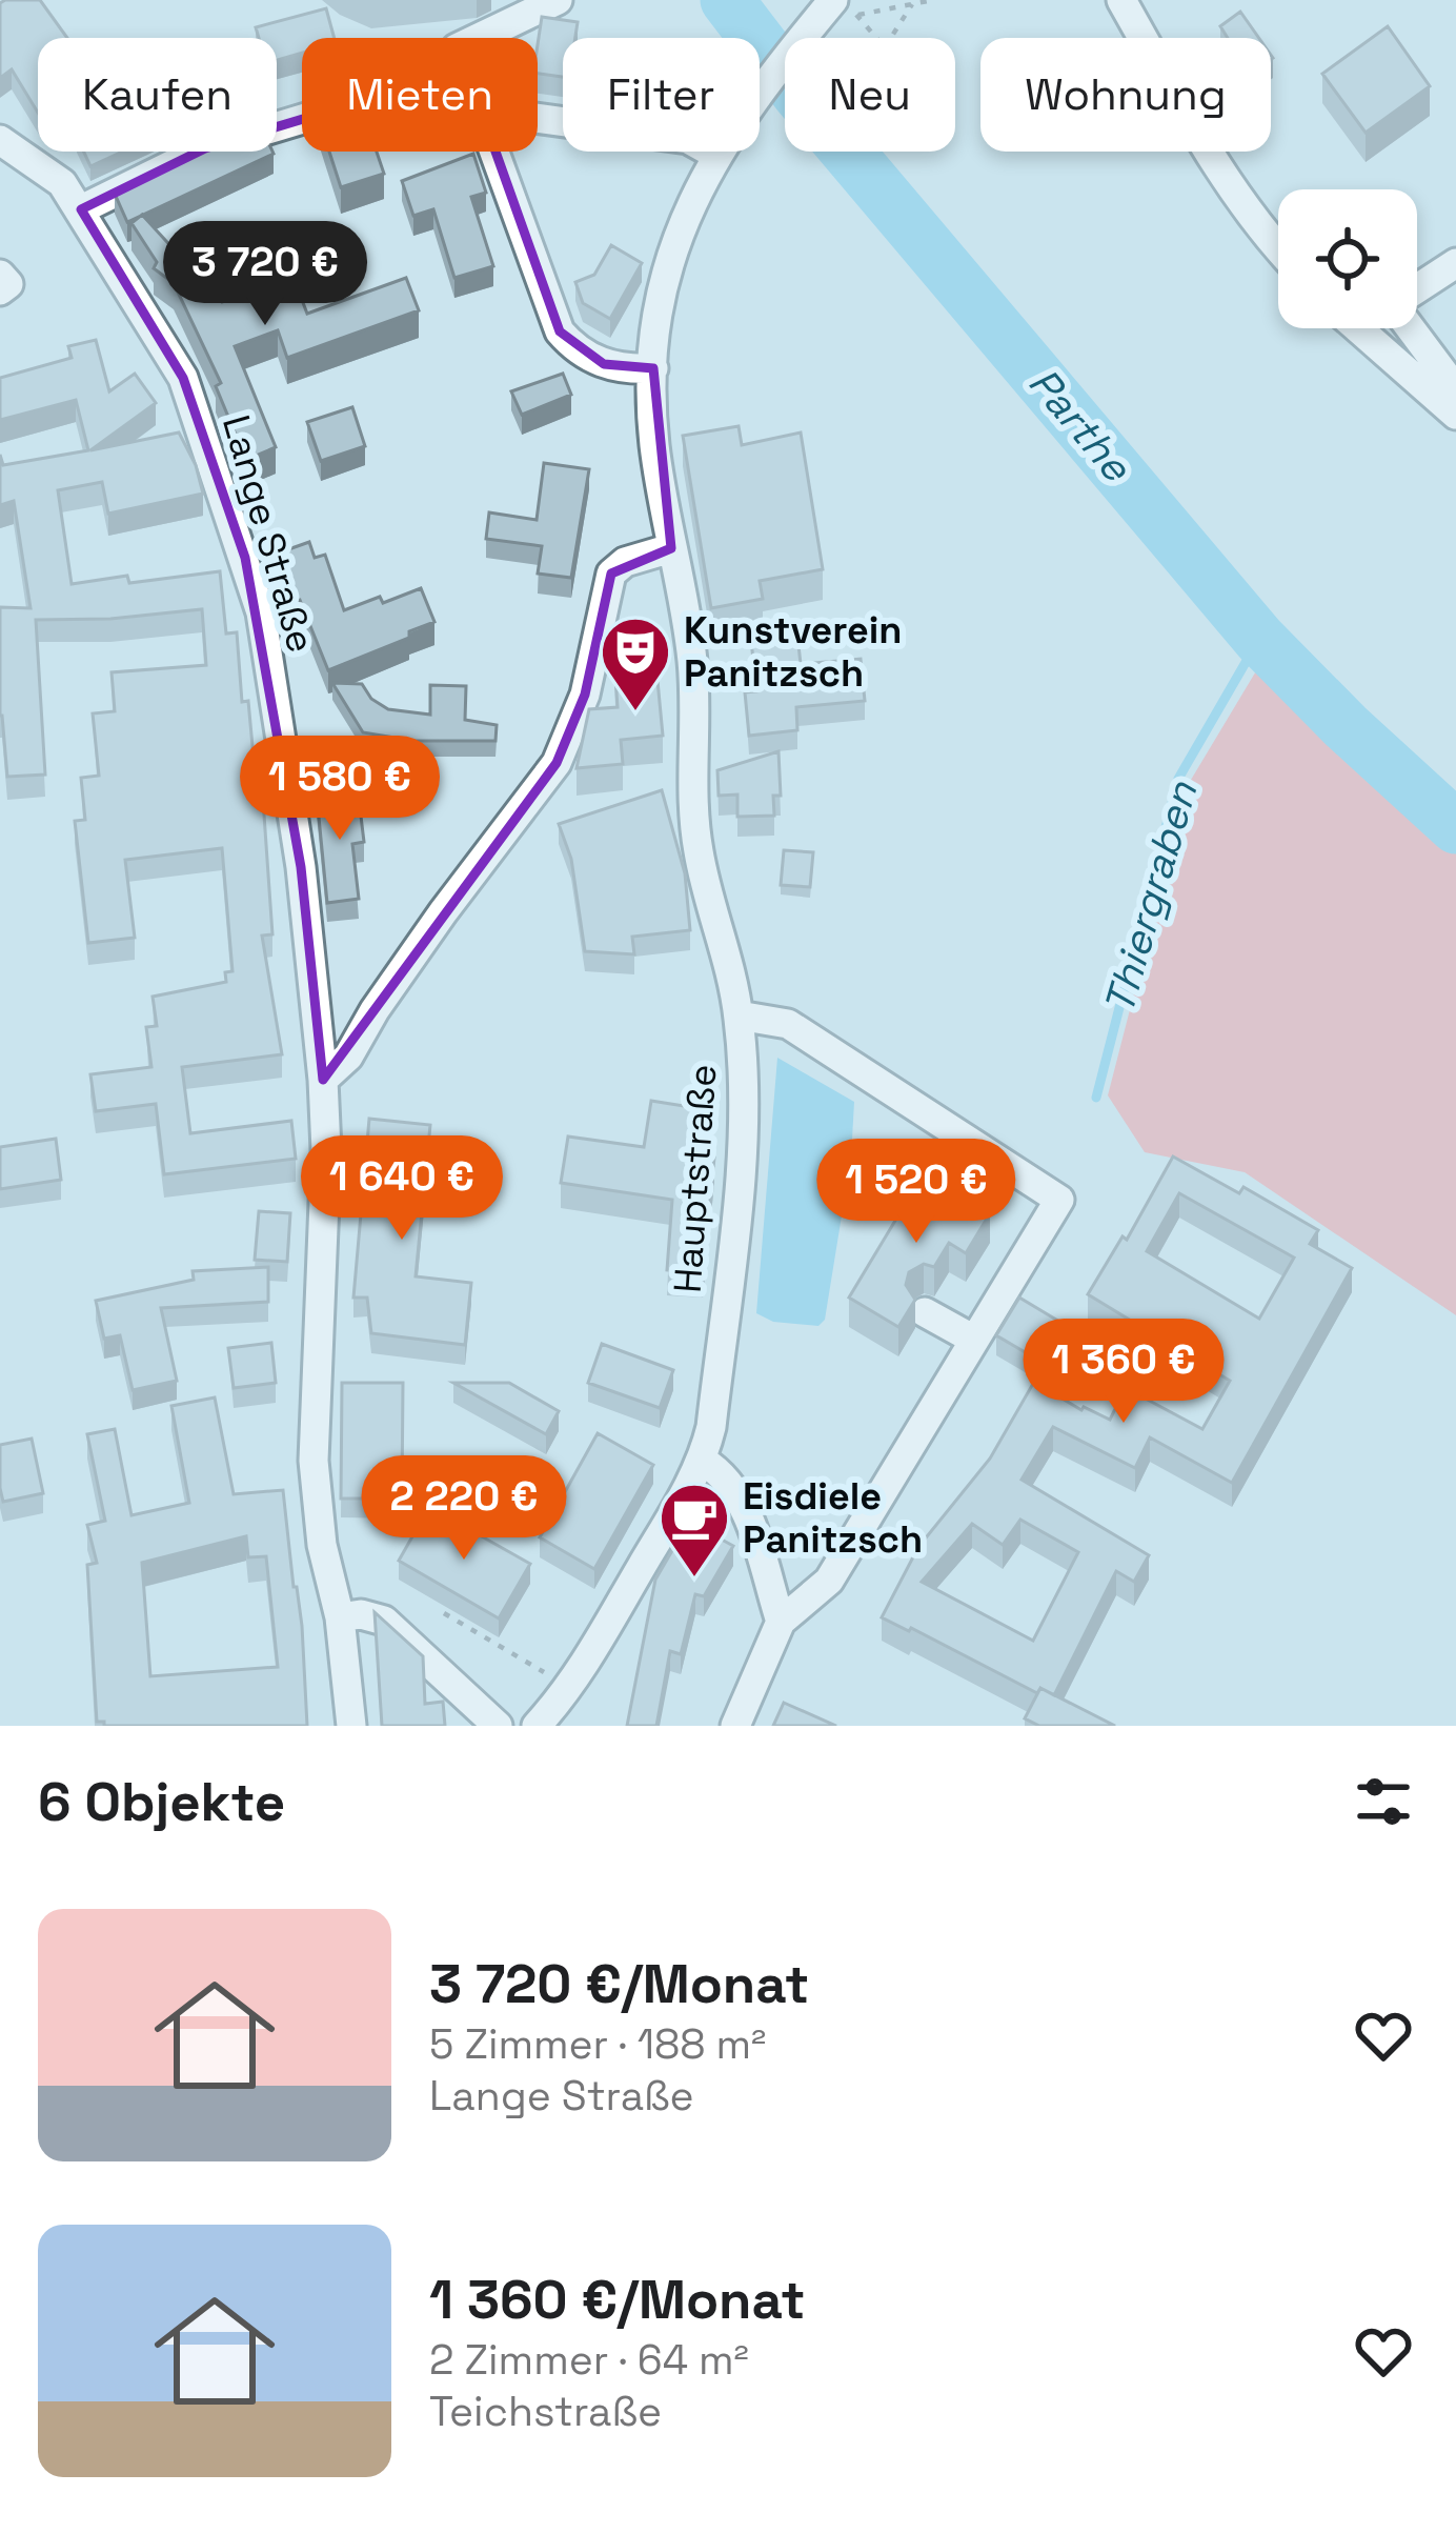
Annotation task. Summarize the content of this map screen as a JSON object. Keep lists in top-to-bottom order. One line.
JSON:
{"streets":{"street":["Lange Straße","Hauptstraße"]},"water":["Parthe","Thiergraben"],"places":{"theatre":["Kunstverein Panitzsch"],"cafe":["Eisdiele Panitzsch"]},"page":{"chip":["Kaufen","Mieten","Filter","Neu","Wohnung"],"price":["3 720 €","1 580 €","1 640 €","1 520 €","1 360 €","2 220 €"],"heading":"6 Objekte","list":[{"name":"3 720 €/Monat","note":"5 Zimmer · 188 m² · Lange Straße"},{"name":"1 360 €/Monat","note":"2 Zimmer · 64 m² · Teichstraße"}]}}
